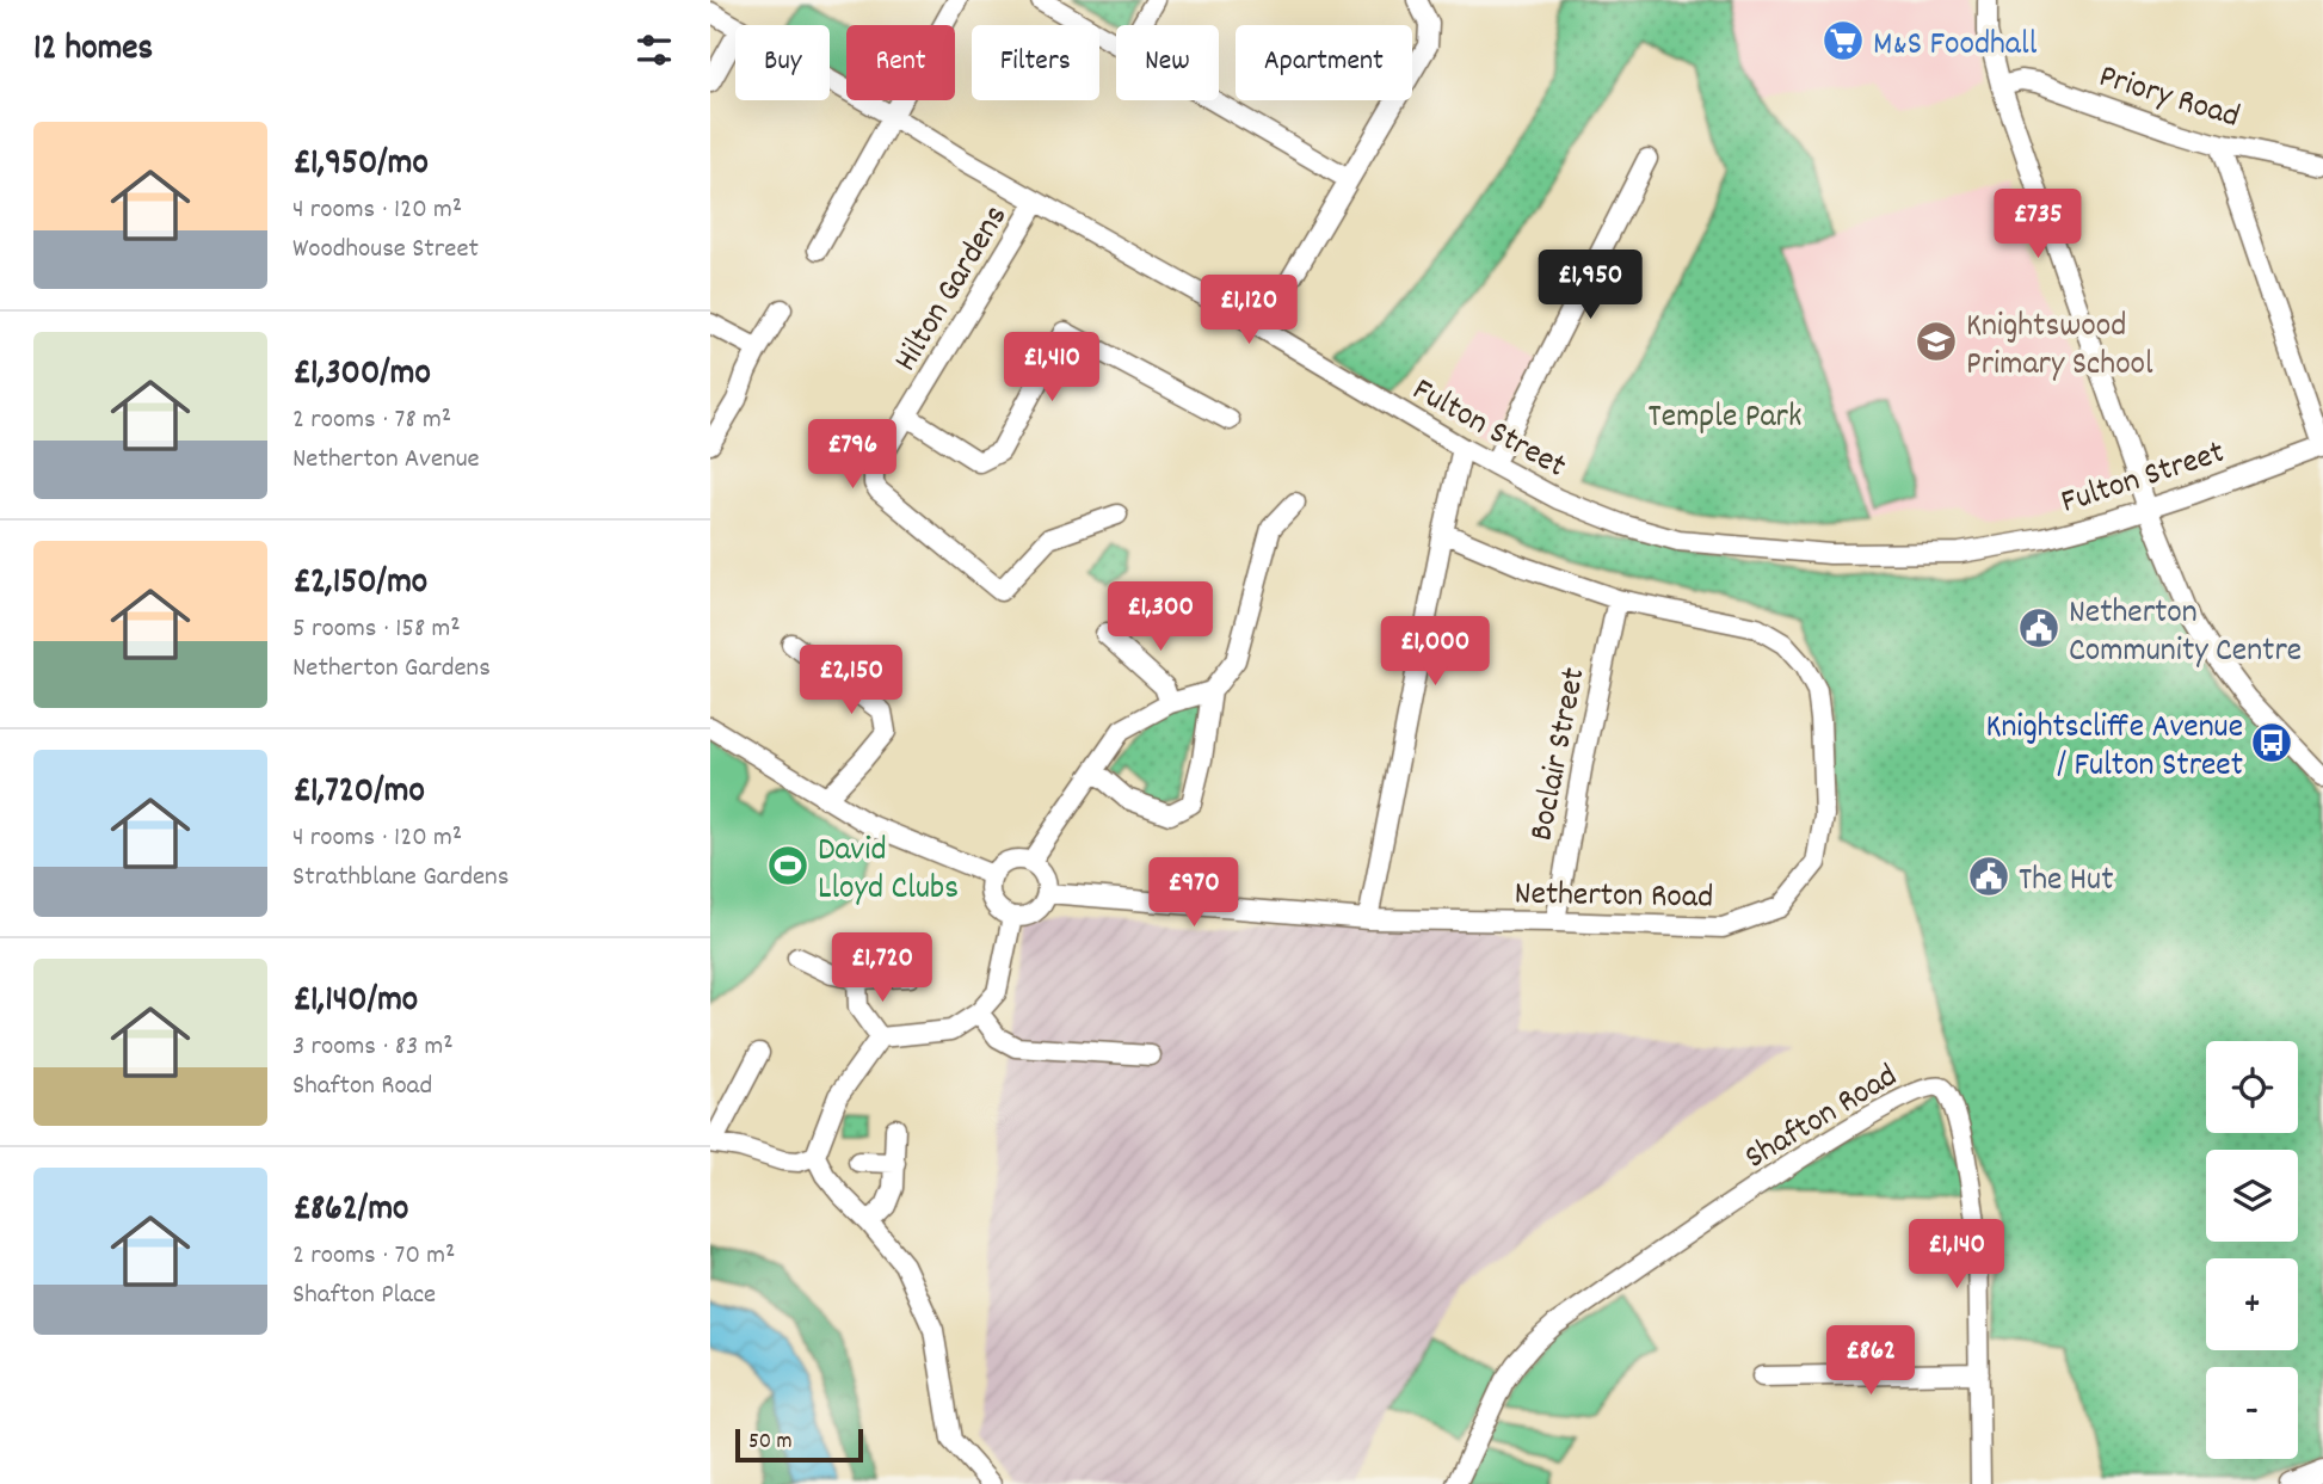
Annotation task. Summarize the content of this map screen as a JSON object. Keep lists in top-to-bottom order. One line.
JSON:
{"streets":{"street":["Priory Road","Hilton Gardens","Fulton Street","Boclair Street","Netherton Road","Shafton Road"]},"crossings":[["Hilton Gardens","Fulton Street"],["Boclair Street","Netherton Road"]],"parks":["Temple Park"],"places":{"supermarket":["M&S Foodhall"],"school or university":["Knightswood Primary School"],"public building":["Netherton Community Centre","The Hut"],"bus stop":["Knightscliffe Avenue / Fulton Street"],"sports":["David Lloyd Clubs"]},"scale_bar":"50 m","page":{"heading":"12 homes","chip":["Buy","Rent","Filters","New","Apartment"],"list":[{"name":"£1,950/mo","note":"4 rooms · 120 m² · Woodhouse Street"},{"name":"£1,300/mo","note":"2 rooms · 78 m² · Netherton Avenue"},{"name":"£2,150/mo","note":"5 rooms · 158 m² · Netherton Gardens"},{"name":"£1,720/mo","note":"4 rooms · 120 m² · Strathblane Gardens"},{"name":"£1,140/mo","note":"3 rooms · 83 m² · Shafton Road"},{"name":"£862/mo","note":"2 rooms · 70 m² · Shafton Place"}],"price":["£735","£1,950","£1,120","£1,410","£796","£1,300","£1,000","£2,150","£970","£1,720","£1,140","£862"],"map_buttons":["+","−"],"scale":"50 m"}}
